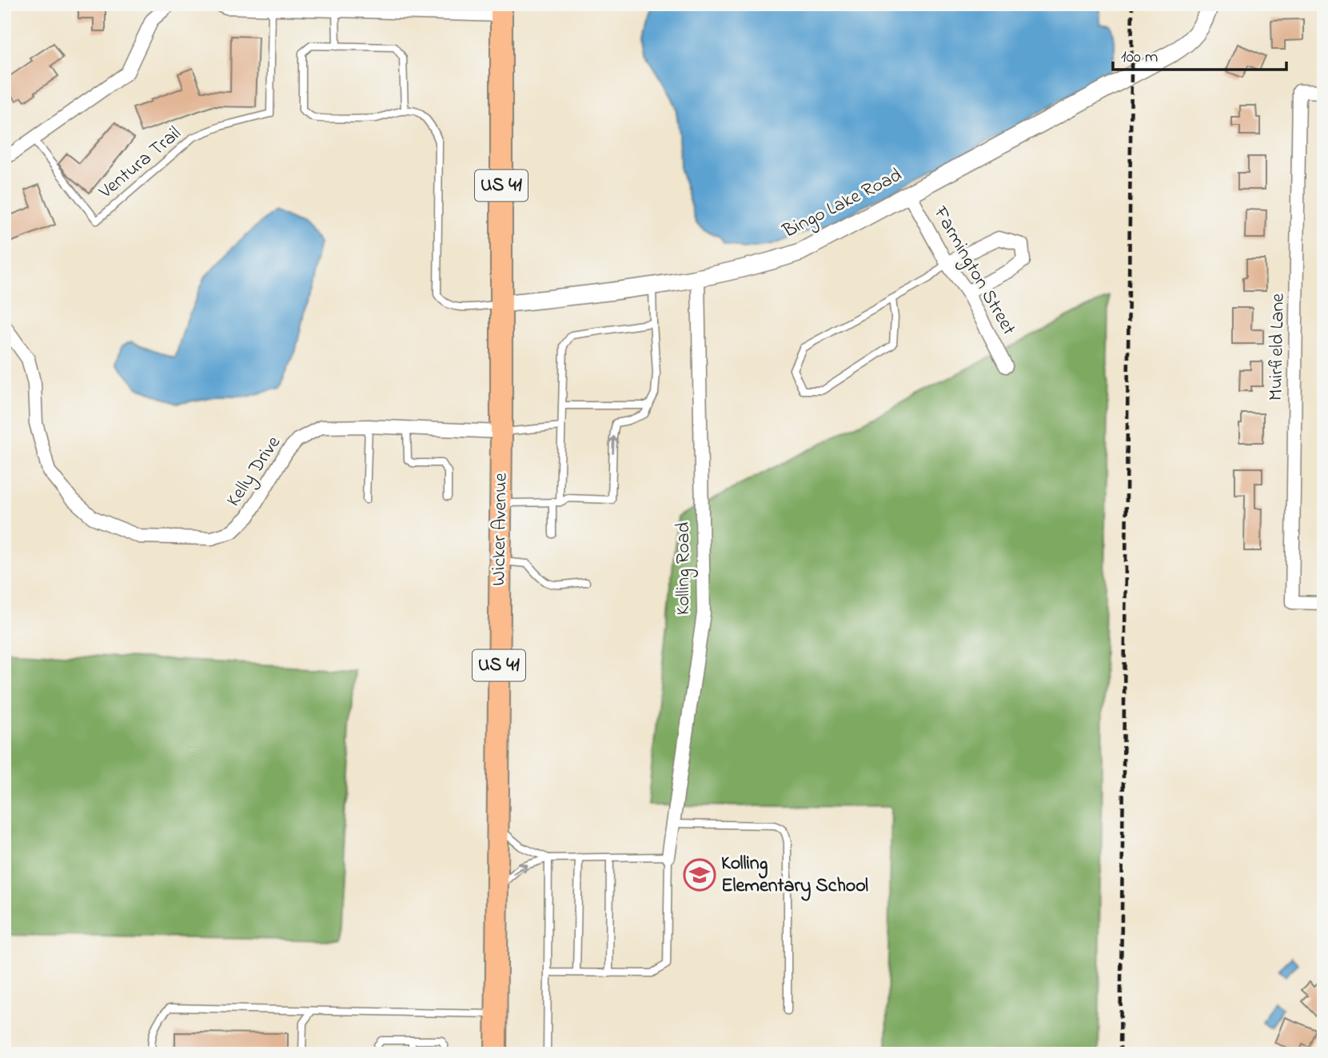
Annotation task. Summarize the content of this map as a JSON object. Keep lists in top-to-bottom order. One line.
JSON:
{"streets":{"highway":["US 41","Wicker Avenue"],"street":["Bingo Lake Road","Farmington Street","Muirfield Lane","Kelly Drive","Kolling Road"],"lane":["Ventura Trail"]},"crossings":[["Bingo Lake Road","Farmington Street"],["Bingo Lake Road","Wicker Avenue"],["Bingo Lake Road","Kolling Road"],["Kelly Drive","Wicker Avenue"]],"places":{"school or university":["Kolling Elementary School"]},"scale_bar":"100 m"}
